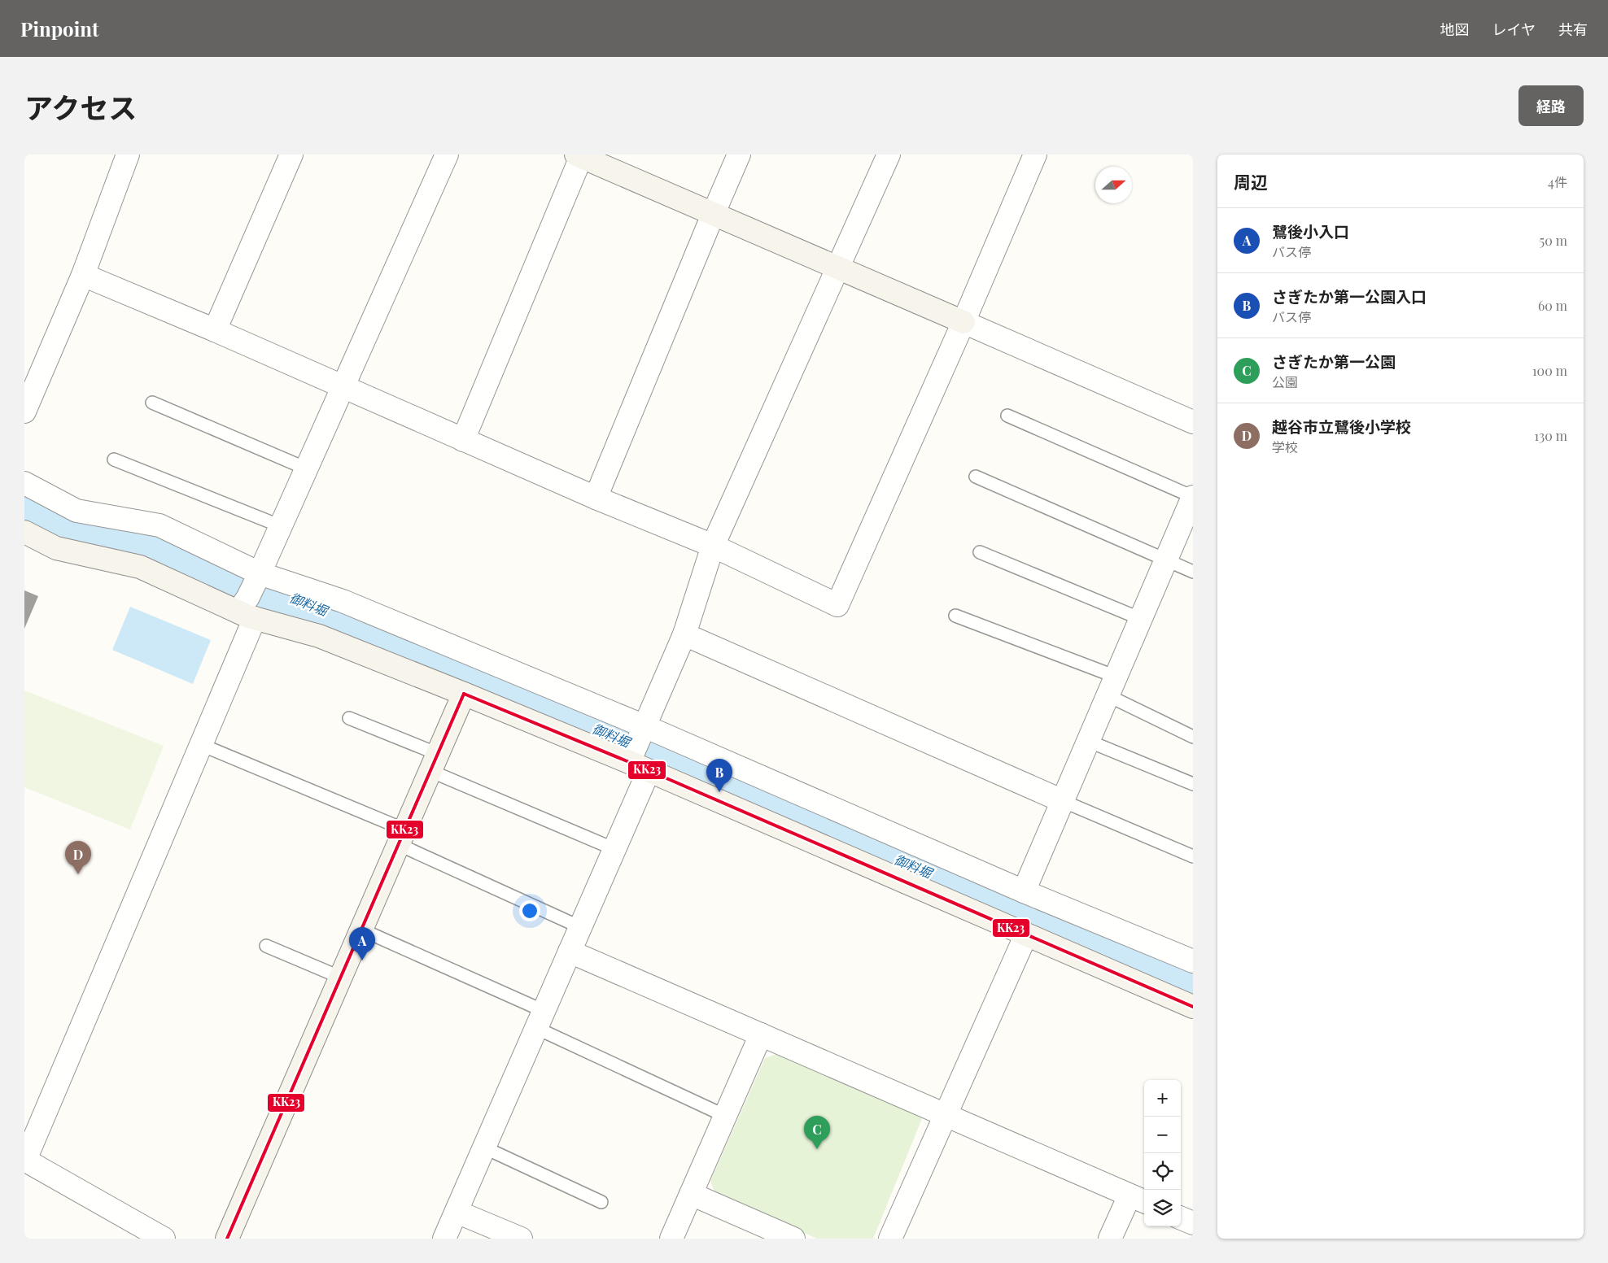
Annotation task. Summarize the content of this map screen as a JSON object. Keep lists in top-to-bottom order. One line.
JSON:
{"water":["御料堀"],"lines":["transit line KK23"],"north":"right","page":{"header":"Pinpoint","nav":["地図","レイヤ","共有"],"title":"アクセス","buttons":"経路","heading":["周辺","4件"],"list":[{"mark":"A","name":"鷺後小入口","note":"バス停","value":"50 m"},{"mark":"B","name":"さぎたか第一公園入口","note":"バス停","value":"60 m"},{"mark":"C","name":"さぎたか第一公園","note":"公園","value":"100 m"},{"mark":"D","name":"越谷市立鷺後小学校","note":"学校","value":"130 m"}],"pins":["B","D","A","C"],"map_buttons":["+","−"]}}
